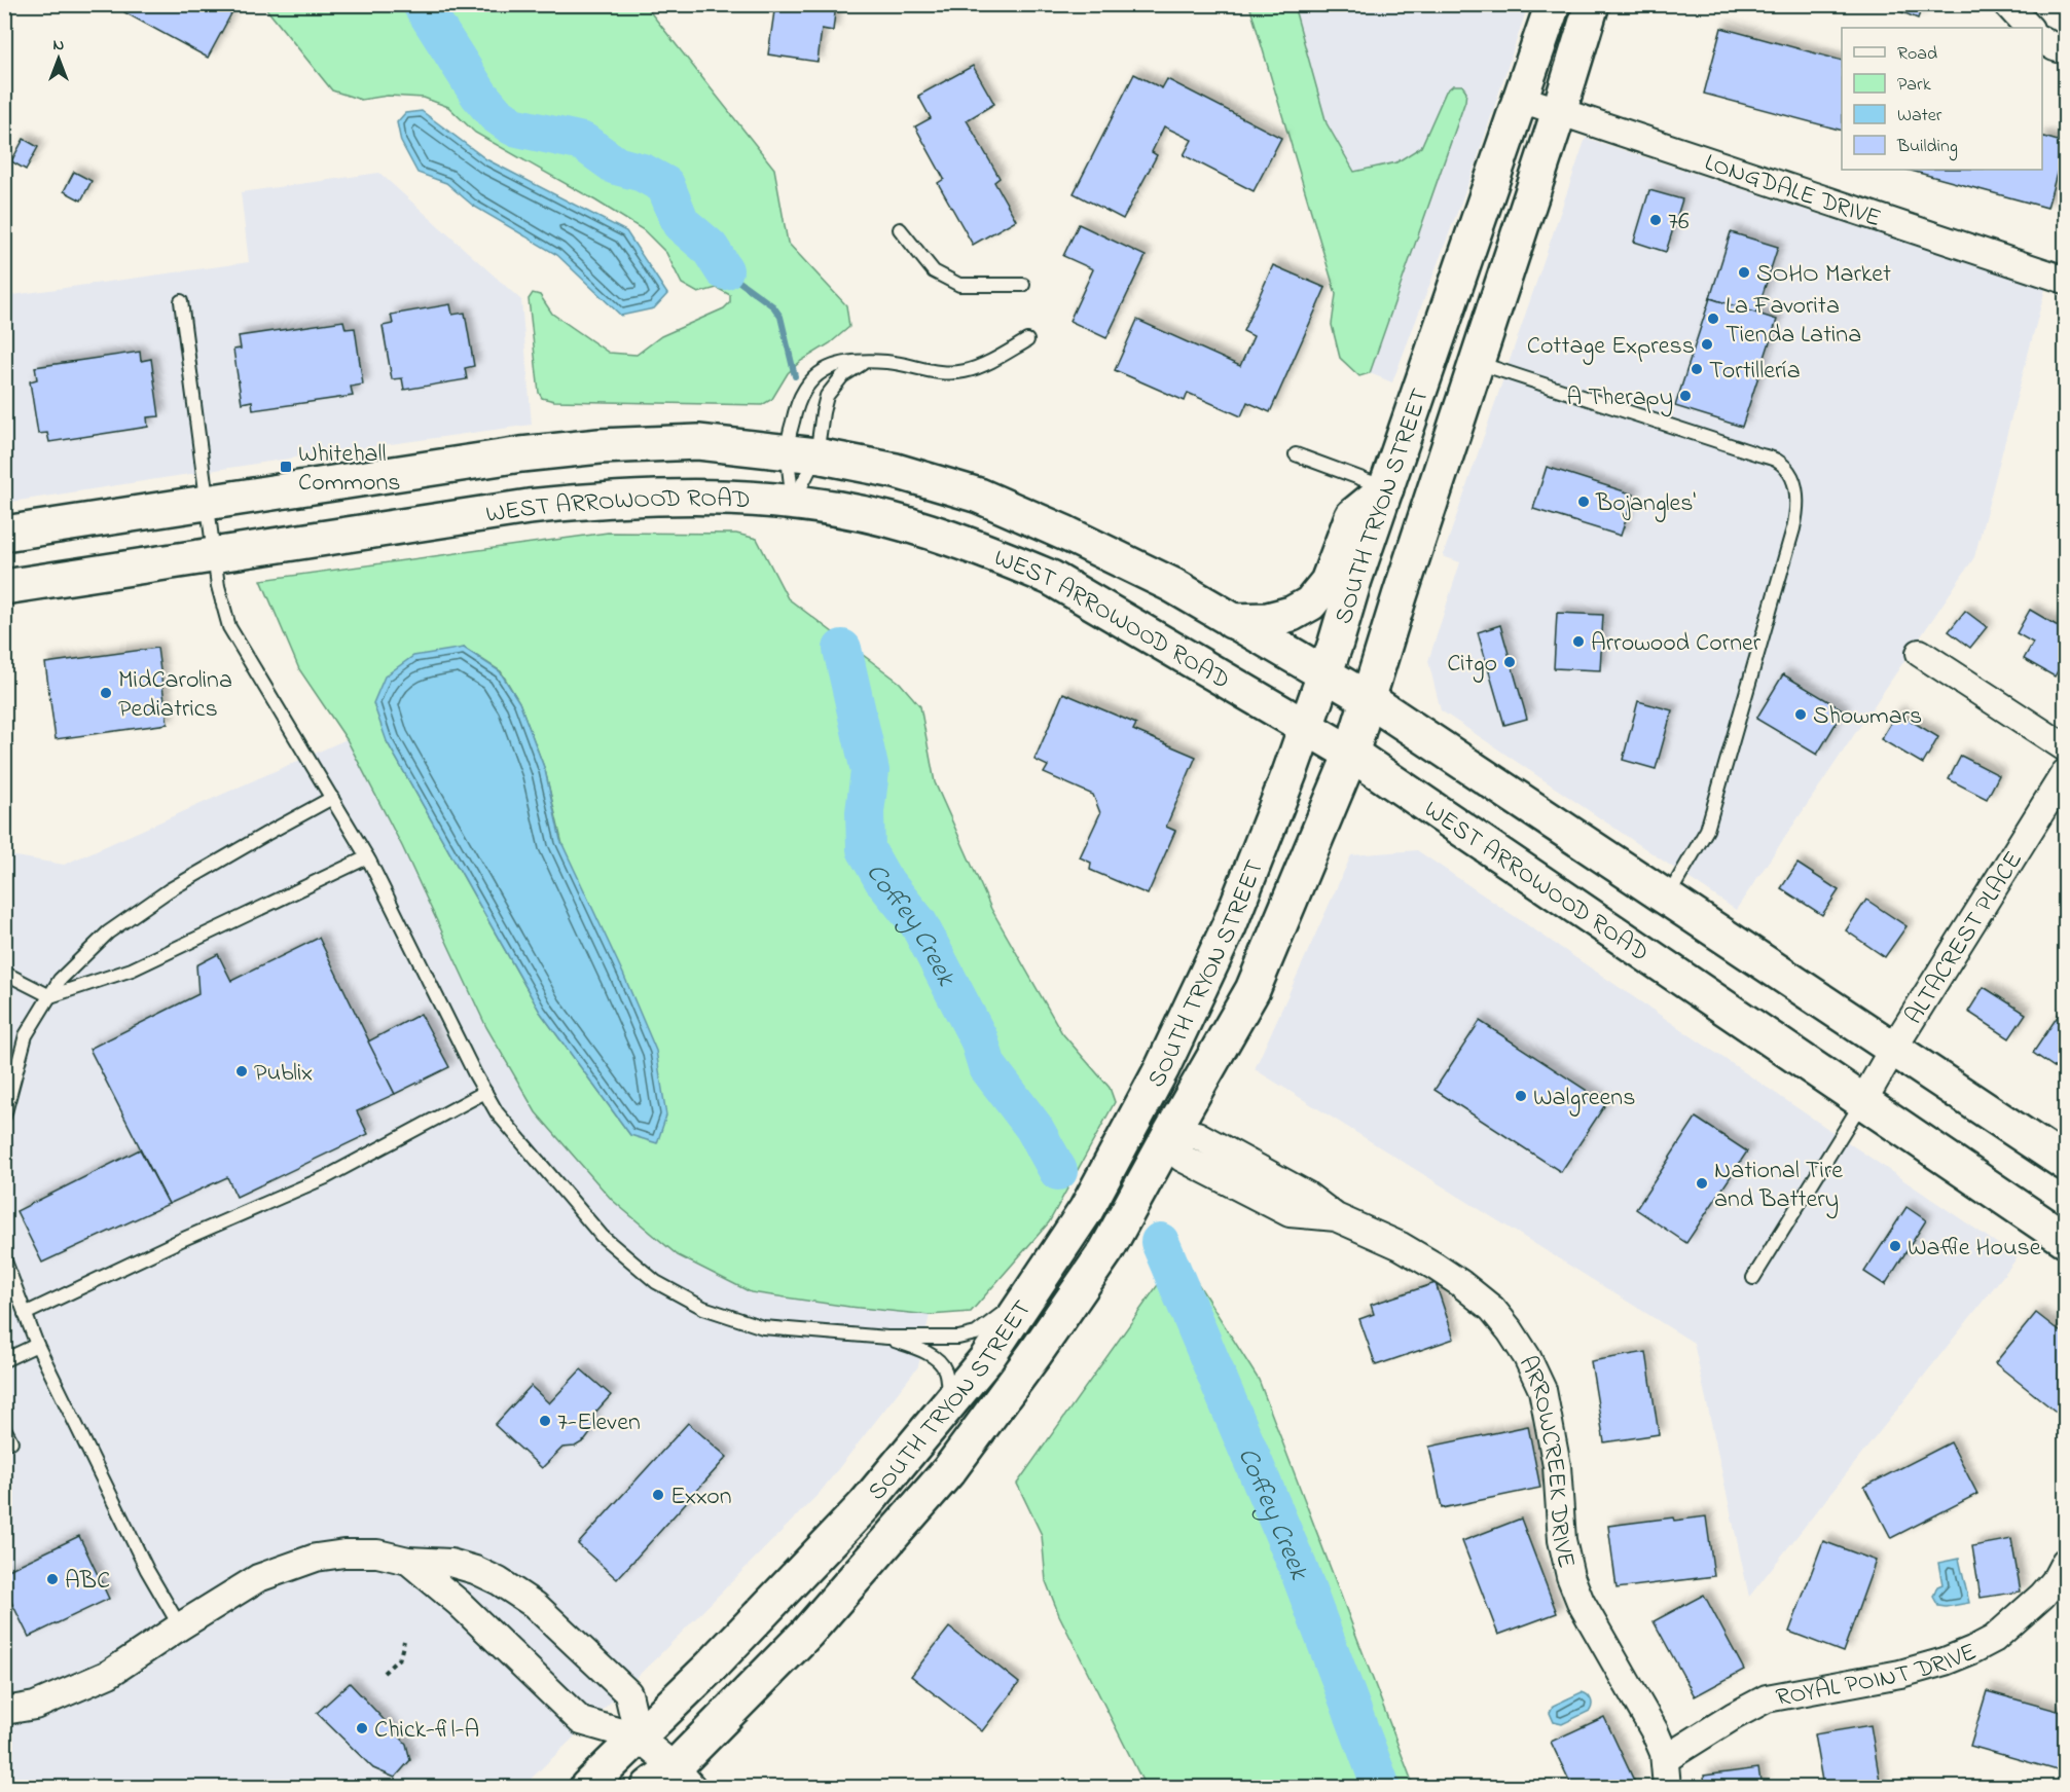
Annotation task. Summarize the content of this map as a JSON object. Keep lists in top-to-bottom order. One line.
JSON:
{"streets":{"main road":["SOUTH TRYON STREET","WEST ARROWOOD ROAD"],"street":["LONGDALE DRIVE","ALTACREST PLACE","ARROWCREEK DRIVE","ROYAL POINT DRIVE"]},"crossings":[["LONGDALE DRIVE","SOUTH TRYON STREET"],["SOUTH TRYON STREET","WEST ARROWOOD ROAD"],["SOUTH TRYON STREET","ARROWCREEK DRIVE"],["WEST ARROWOOD ROAD","ALTACREST PLACE"],["ARROWCREEK DRIVE","ROYAL POINT DRIVE"]],"water":["Coffey Creek"],"places":{"other":["76","SOHO Market","La Favorita Tienda Latina","Cottage Express","Tortillería","A Therapy","Bojangles'","Arrowood Corner","Citgo","MidCarolina Pediatrics","Showmars","Publix","Walgreens","National Tire and Battery","Waffle House","7-Eleven","Exxon","ABC","Chick-fil-A"],"transit":["Whitehall Commons"]},"legend":["Road","Park","Water","Building"],"north":"top"}
